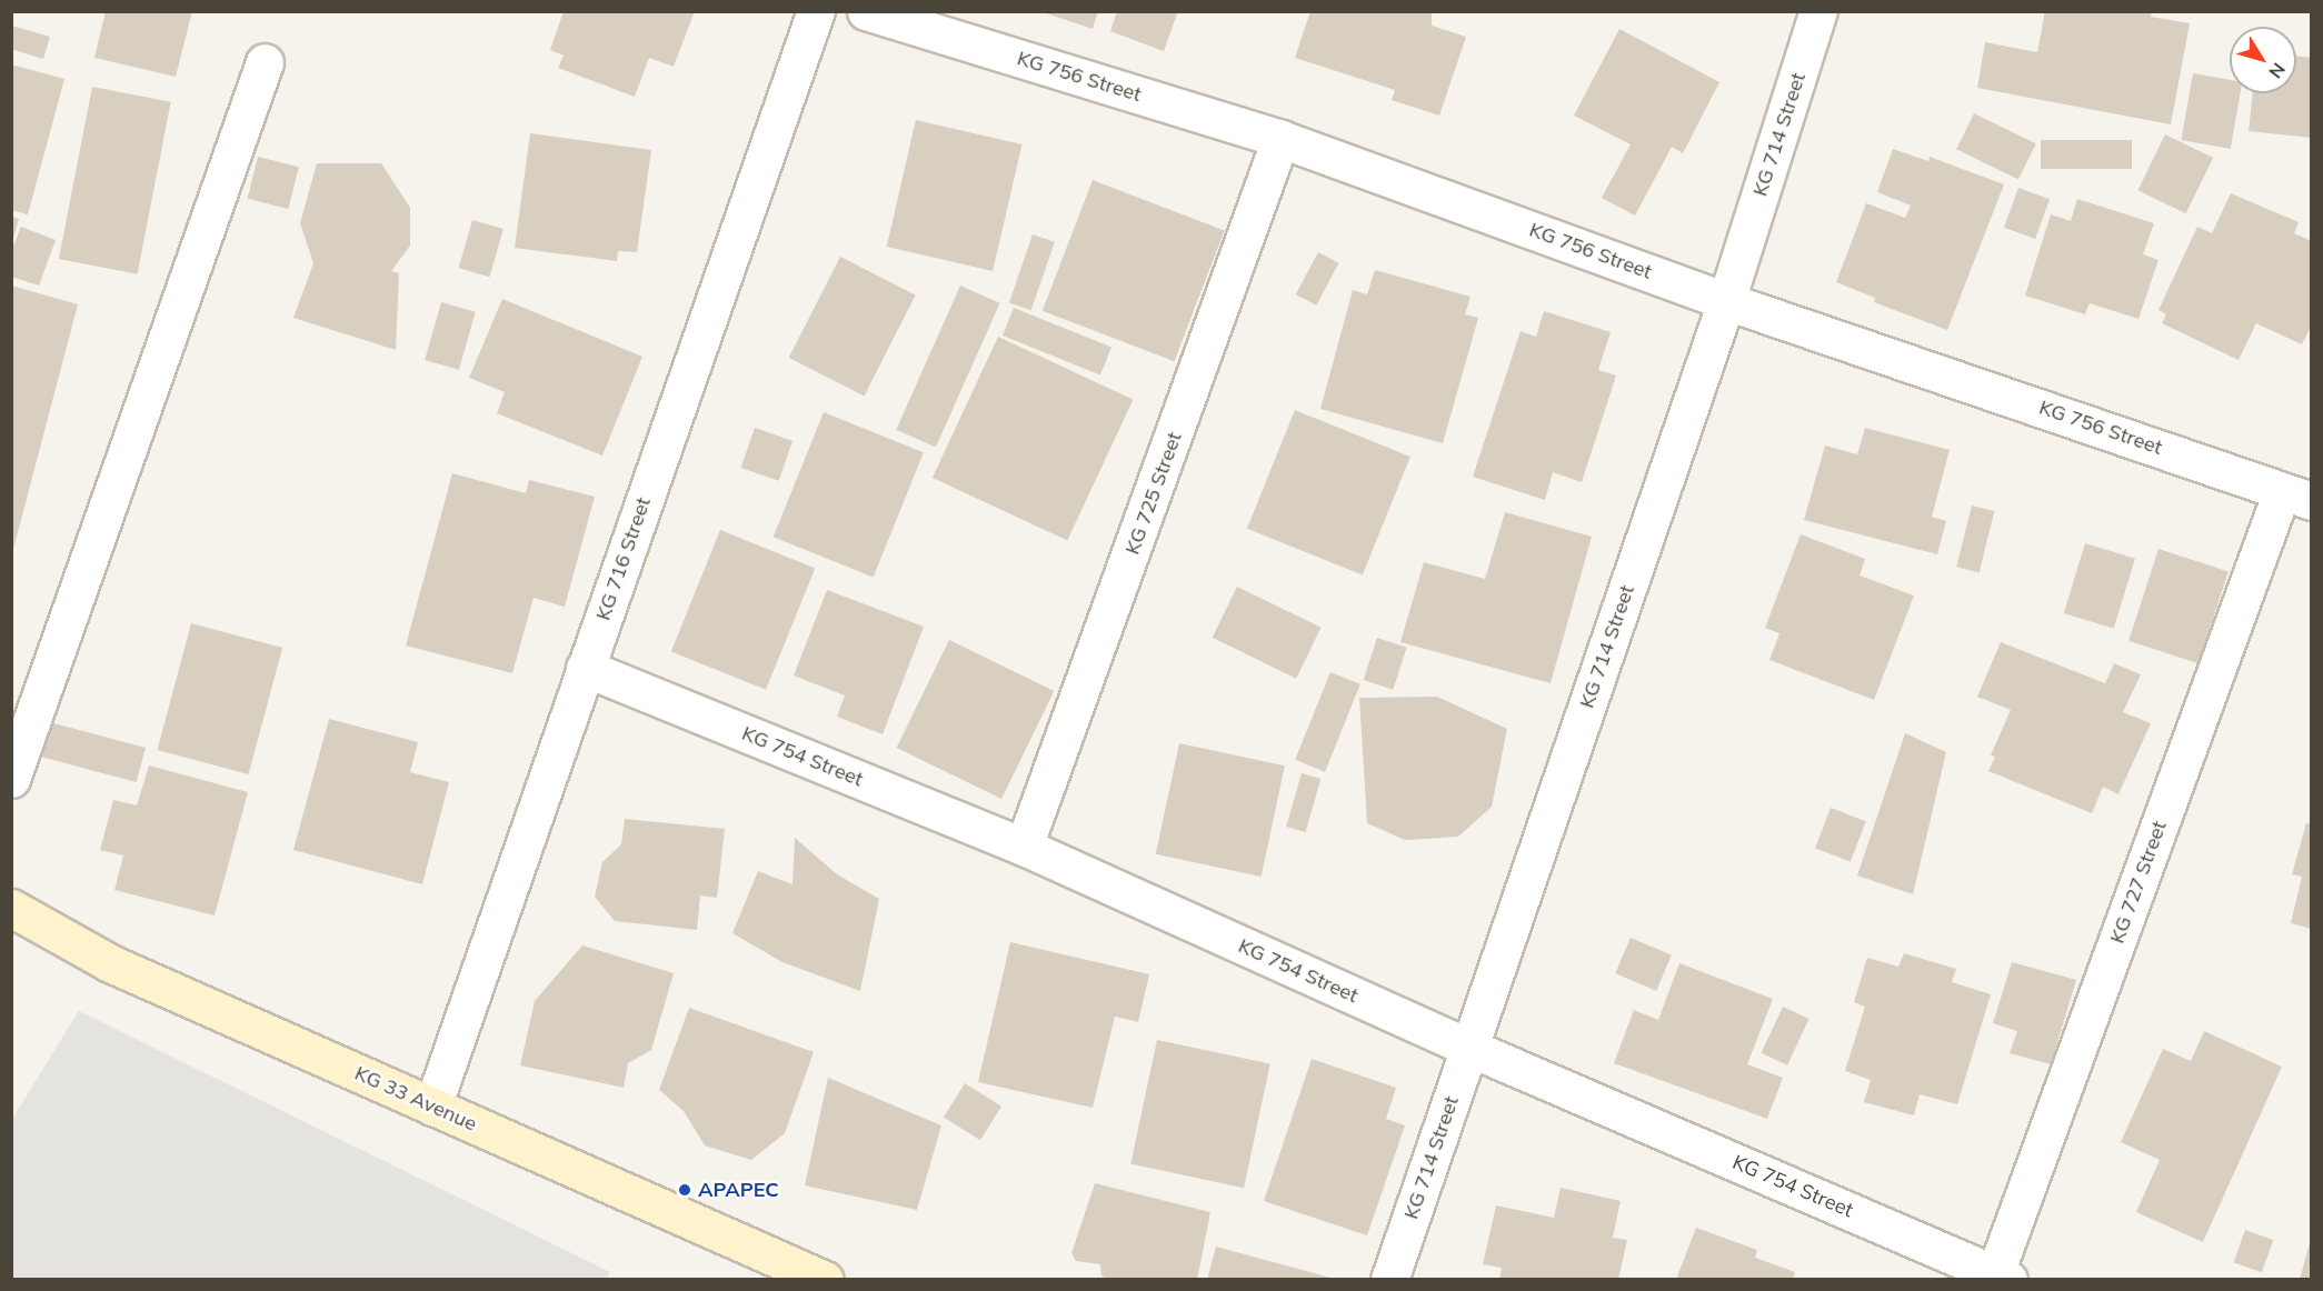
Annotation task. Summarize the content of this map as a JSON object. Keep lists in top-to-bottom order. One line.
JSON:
{"streets":{"main road":["KG 33 Avenue"],"street":["KG 756 Street","KG 714 Street","KG 725 Street","KG 716 Street","KG 754 Street","KG 727 Street"]},"crossings":[["KG 756 Street","KG 714 Street"],["KG 756 Street","KG 725 Street"],["KG 756 Street","KG 727 Street"],["KG 714 Street","KG 754 Street"],["KG 725 Street","KG 754 Street"],["KG 716 Street","KG 754 Street"],["KG 716 Street","KG 33 Avenue"],["KG 754 Street","KG 727 Street"]],"places":["APAPEC"],"north":"bottom right"}
